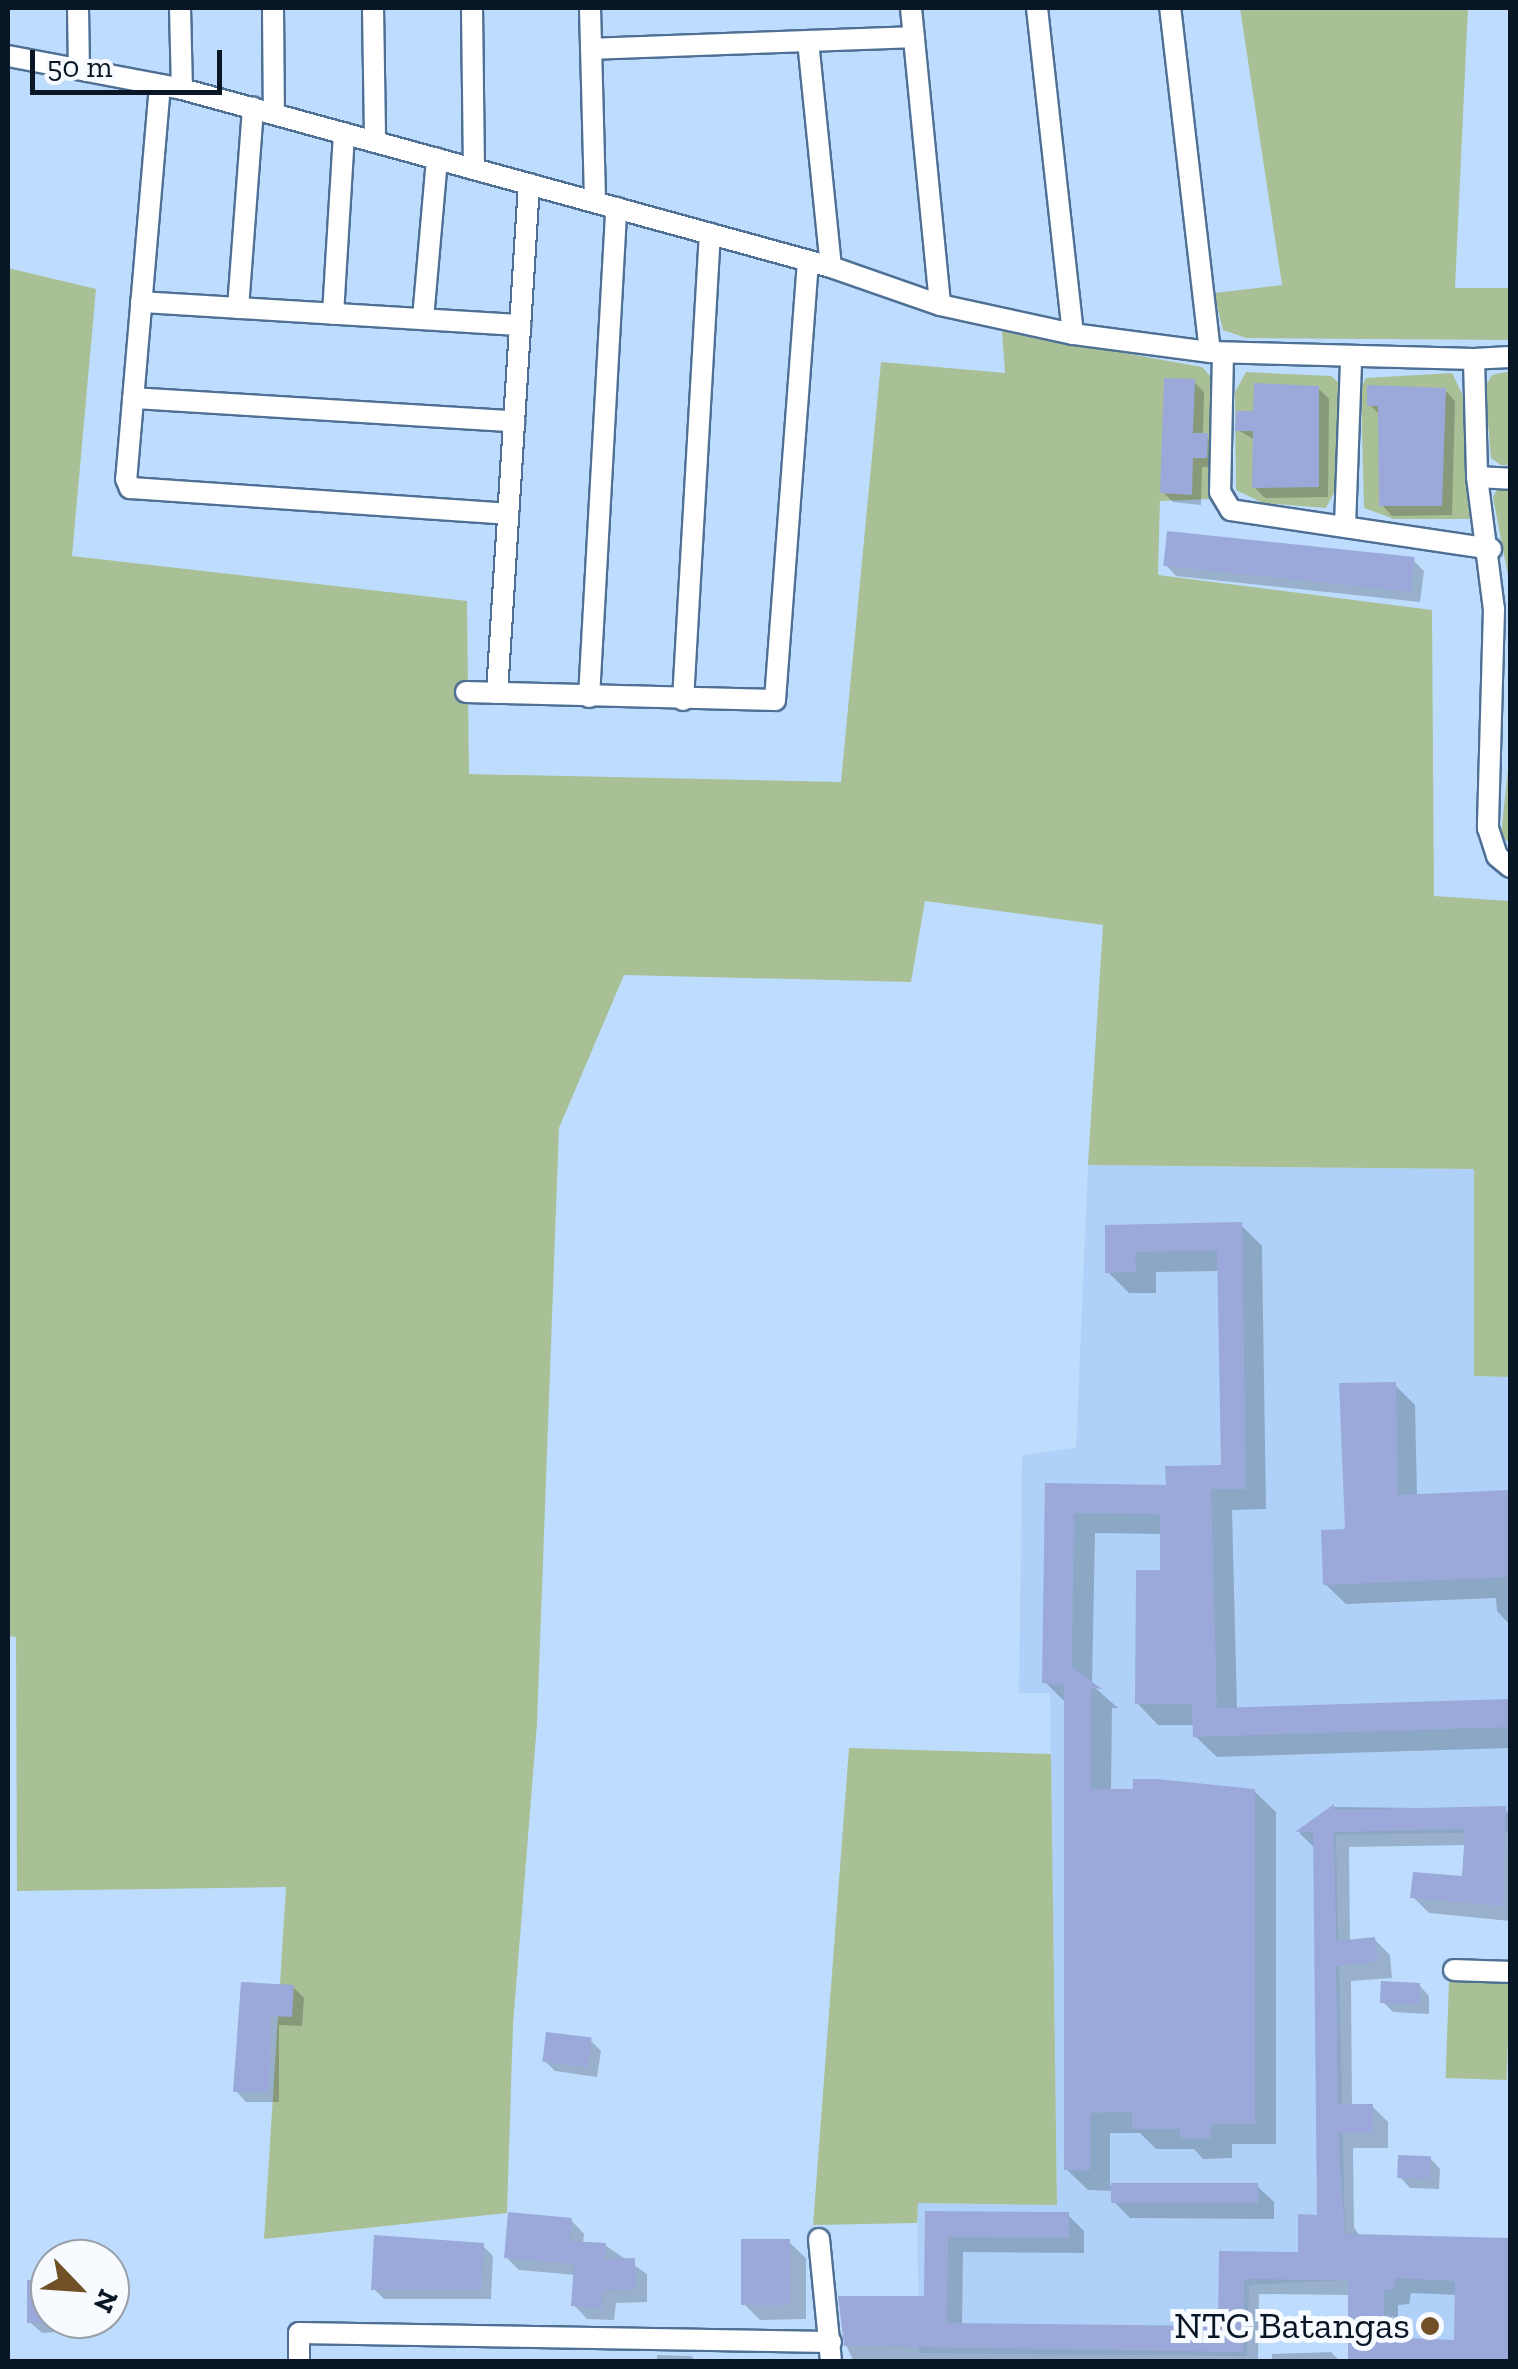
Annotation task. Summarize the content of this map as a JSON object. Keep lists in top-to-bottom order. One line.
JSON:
{"places":["NTC Batangas"],"scale_bar":"50 m","north":"bottom right"}
